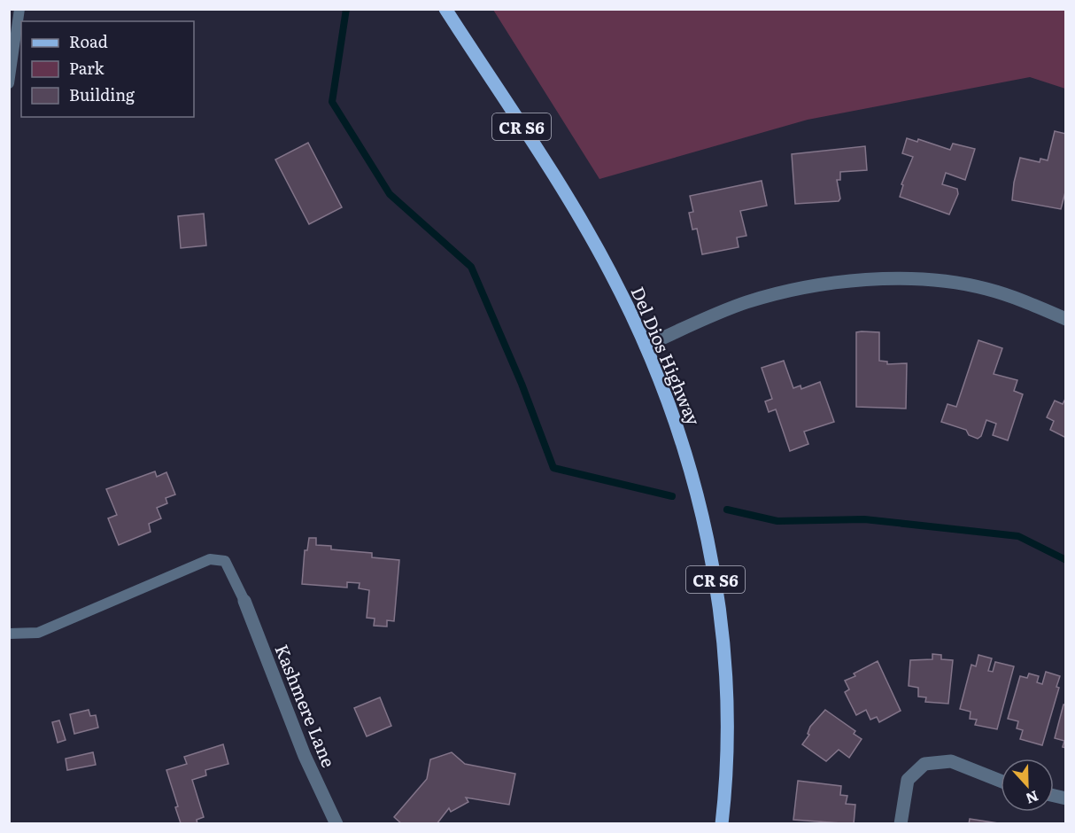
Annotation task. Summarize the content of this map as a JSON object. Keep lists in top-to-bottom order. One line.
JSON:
{"streets":{"main road":["CR S6","Del Dios Highway"],"street":["Kashmere Lane"]},"legend":["Road","Park","Building"],"north":"bottom"}
